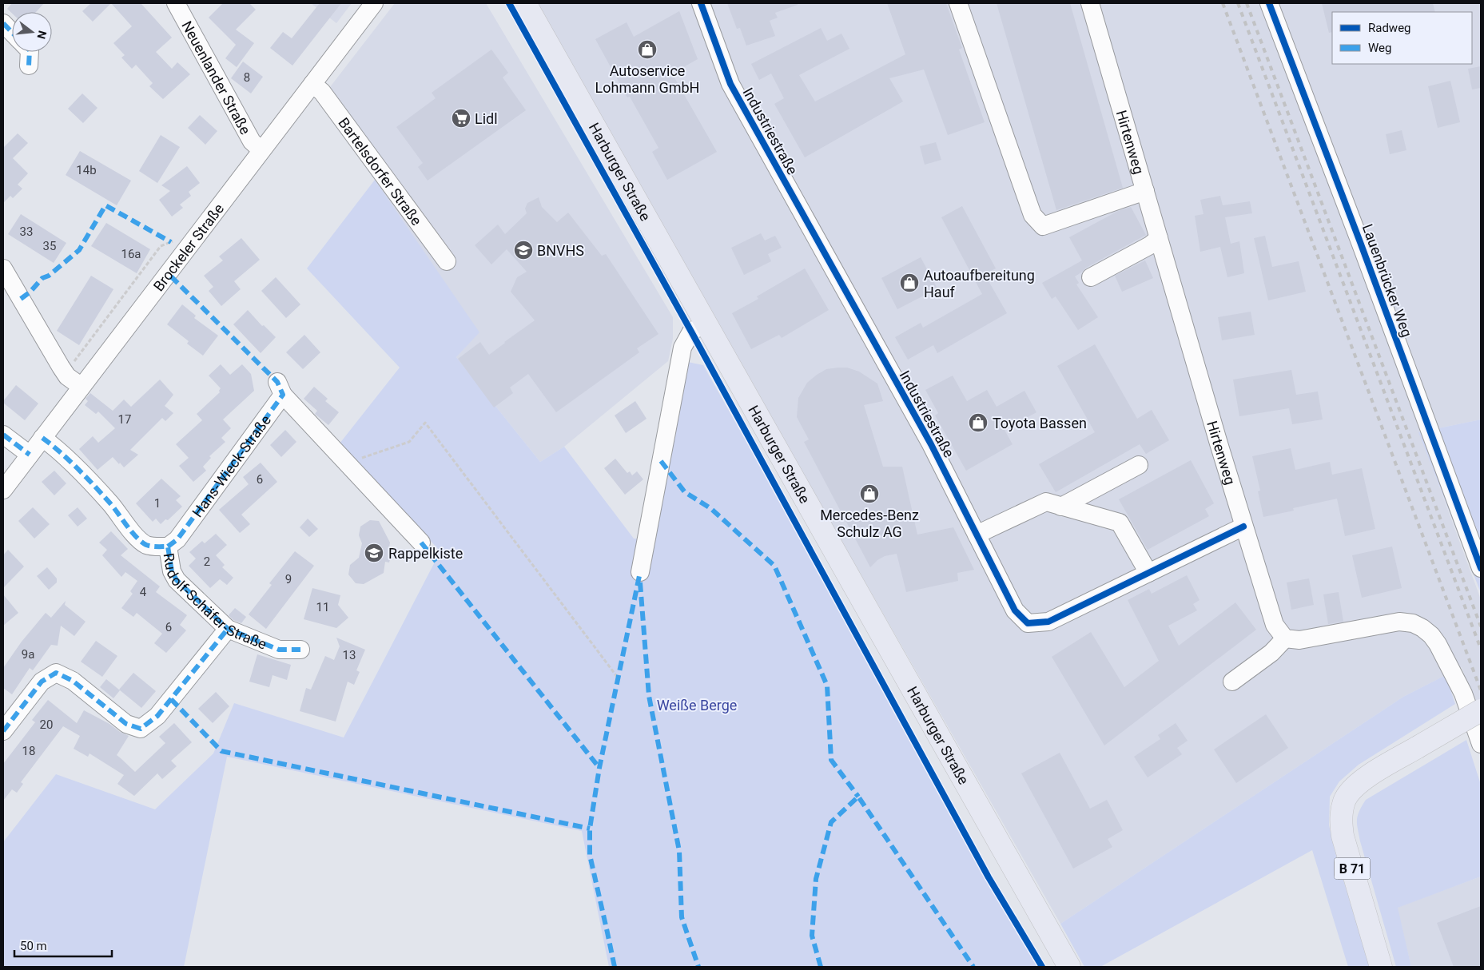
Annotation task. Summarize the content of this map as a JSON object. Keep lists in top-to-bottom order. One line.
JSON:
{"streets":{"main road":["Harburger Straße","B 71"],"street":["Neuenlander Straße","Industriestraße","Hirtenweg","Bartelsdorfer Straße","Brockeler Straße","Lauenbrücker Weg","Hans-Wieck-Straße","Rudolf-Schäfer-Straße"]},"crossings":[["Neuenlander Straße","Brockeler Straße"],["Industriestraße","Hirtenweg"],["Bartelsdorfer Straße","Brockeler Straße"],["Brockeler Straße","Rudolf-Schäfer-Straße"],["Hans-Wieck-Straße","Rudolf-Schäfer-Straße"]],"parks":["Weiße Berge"],"places":{"shop":["Autoservice Lohmann GmbH","Autoaufbereitung Hauf","Toyota Bassen","Mercedes-Benz Schulz AG"],"supermarket":["Lidl"],"school or university":["BNVHS","Rappelkiste"]},"house_numbers":["8","14b","33","35","16a","17","6","1","2","9","4","11","6","9a","13","20","18"],"legend":["Radweg","Weg"],"scale_bar":"50 m","north":"right"}
